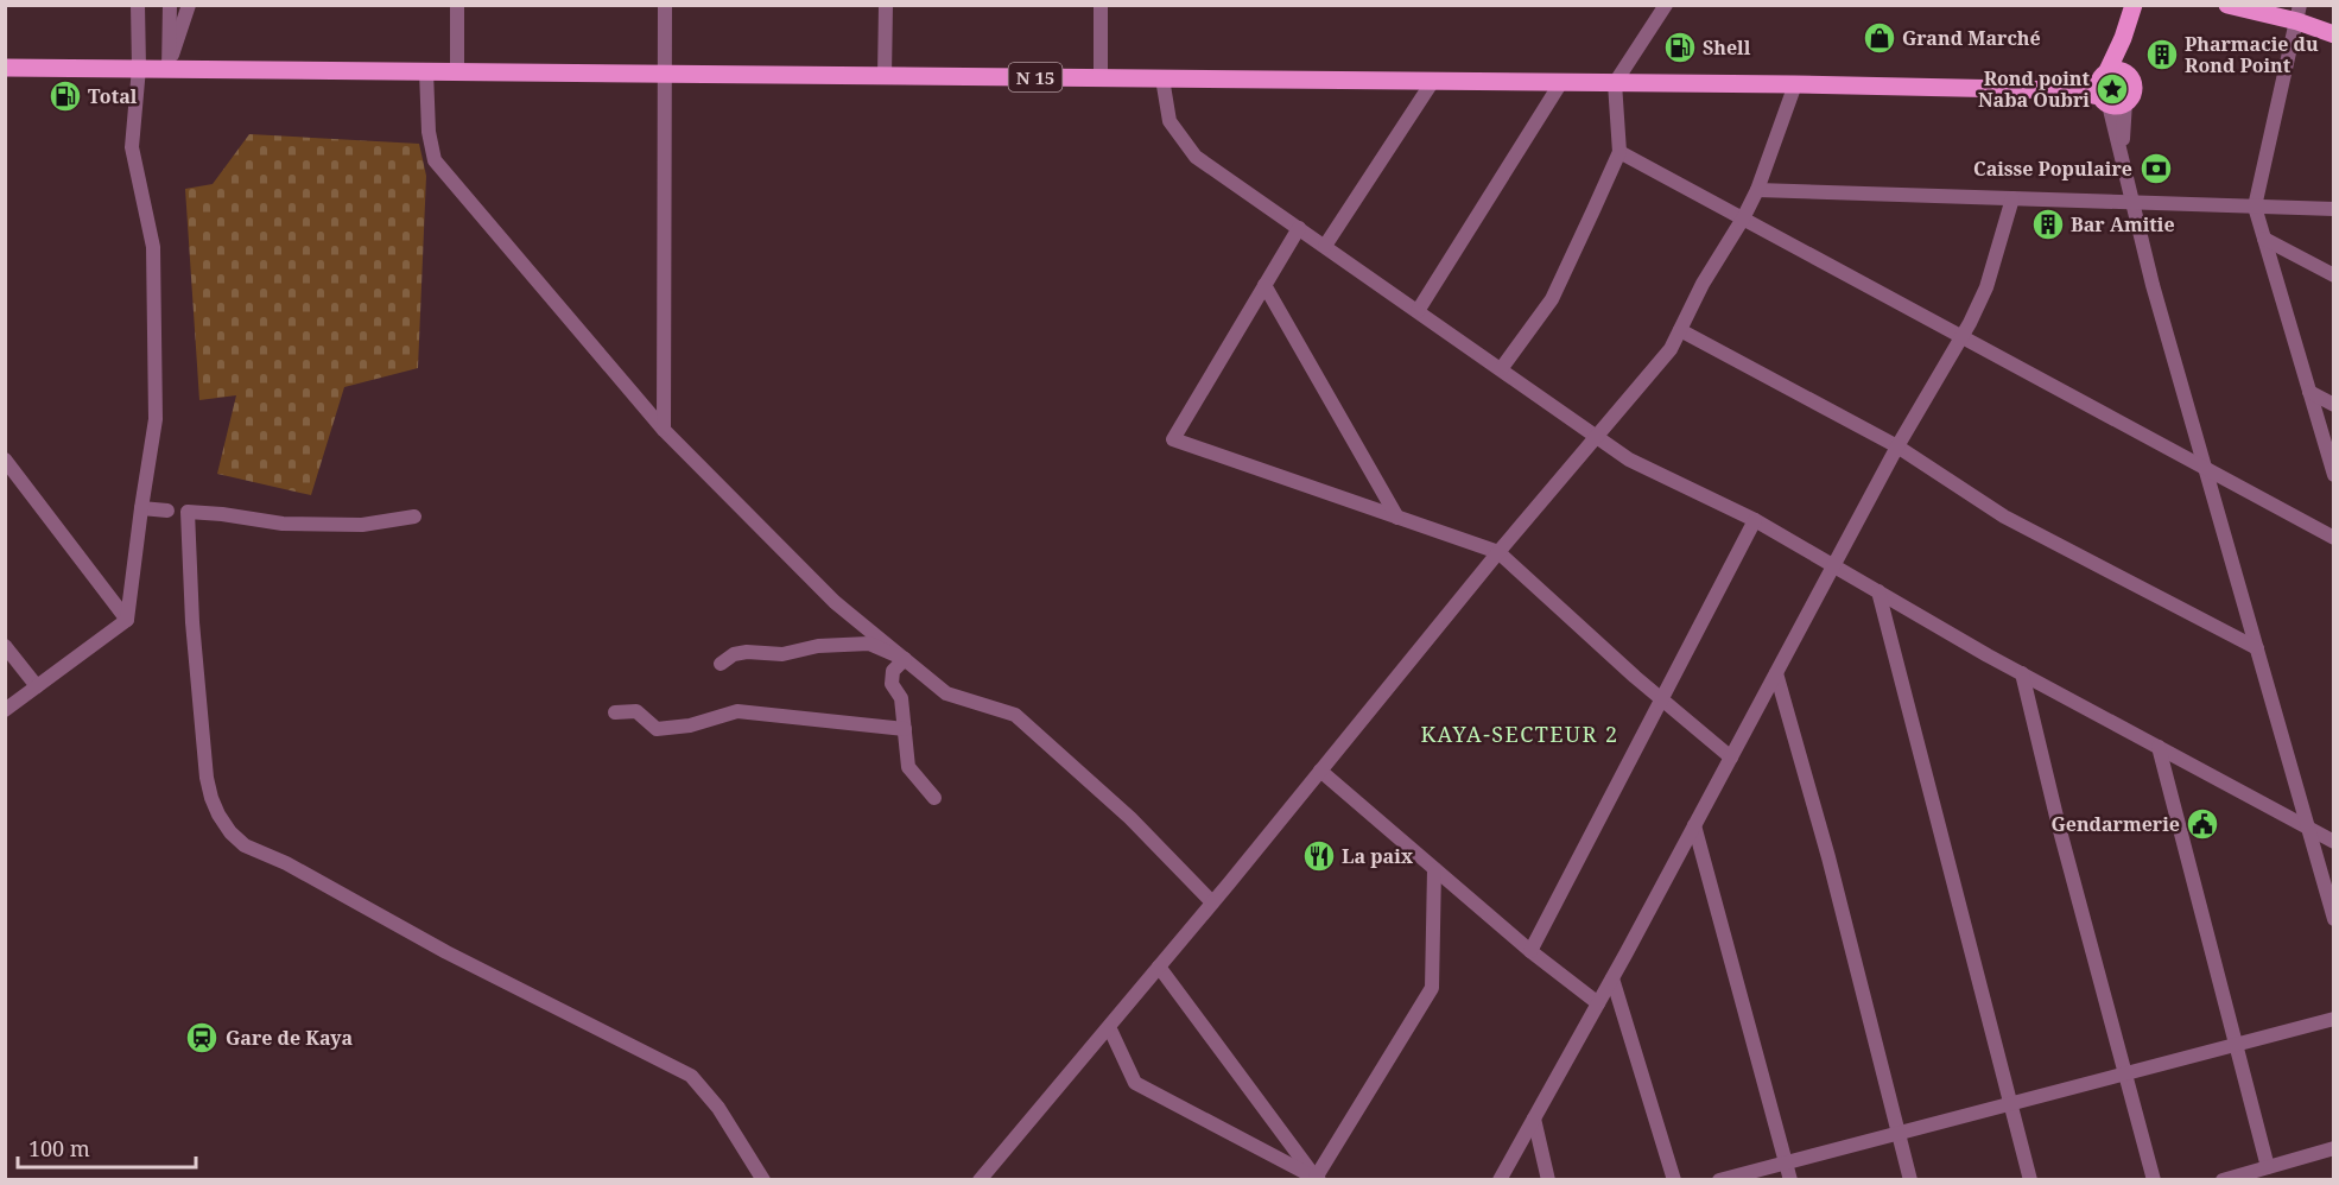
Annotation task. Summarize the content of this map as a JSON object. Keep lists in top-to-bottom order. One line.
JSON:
{"streets":{"main road":["N 15"]},"districts":["KAYA-SECTEUR 2"],"places":{"shop":["Grand Marché"],"fuel station":["Shell","Total"],"building":["Pharmacie du Rond Point","Bar Amitie"],"place":["Rond point Naba Oubri"],"bank":["Caisse Populaire"],"public building":["Gendarmerie"],"restaurant":["La paix"],"station":["Gare de Kaya"]},"scale_bar":"100 m"}
